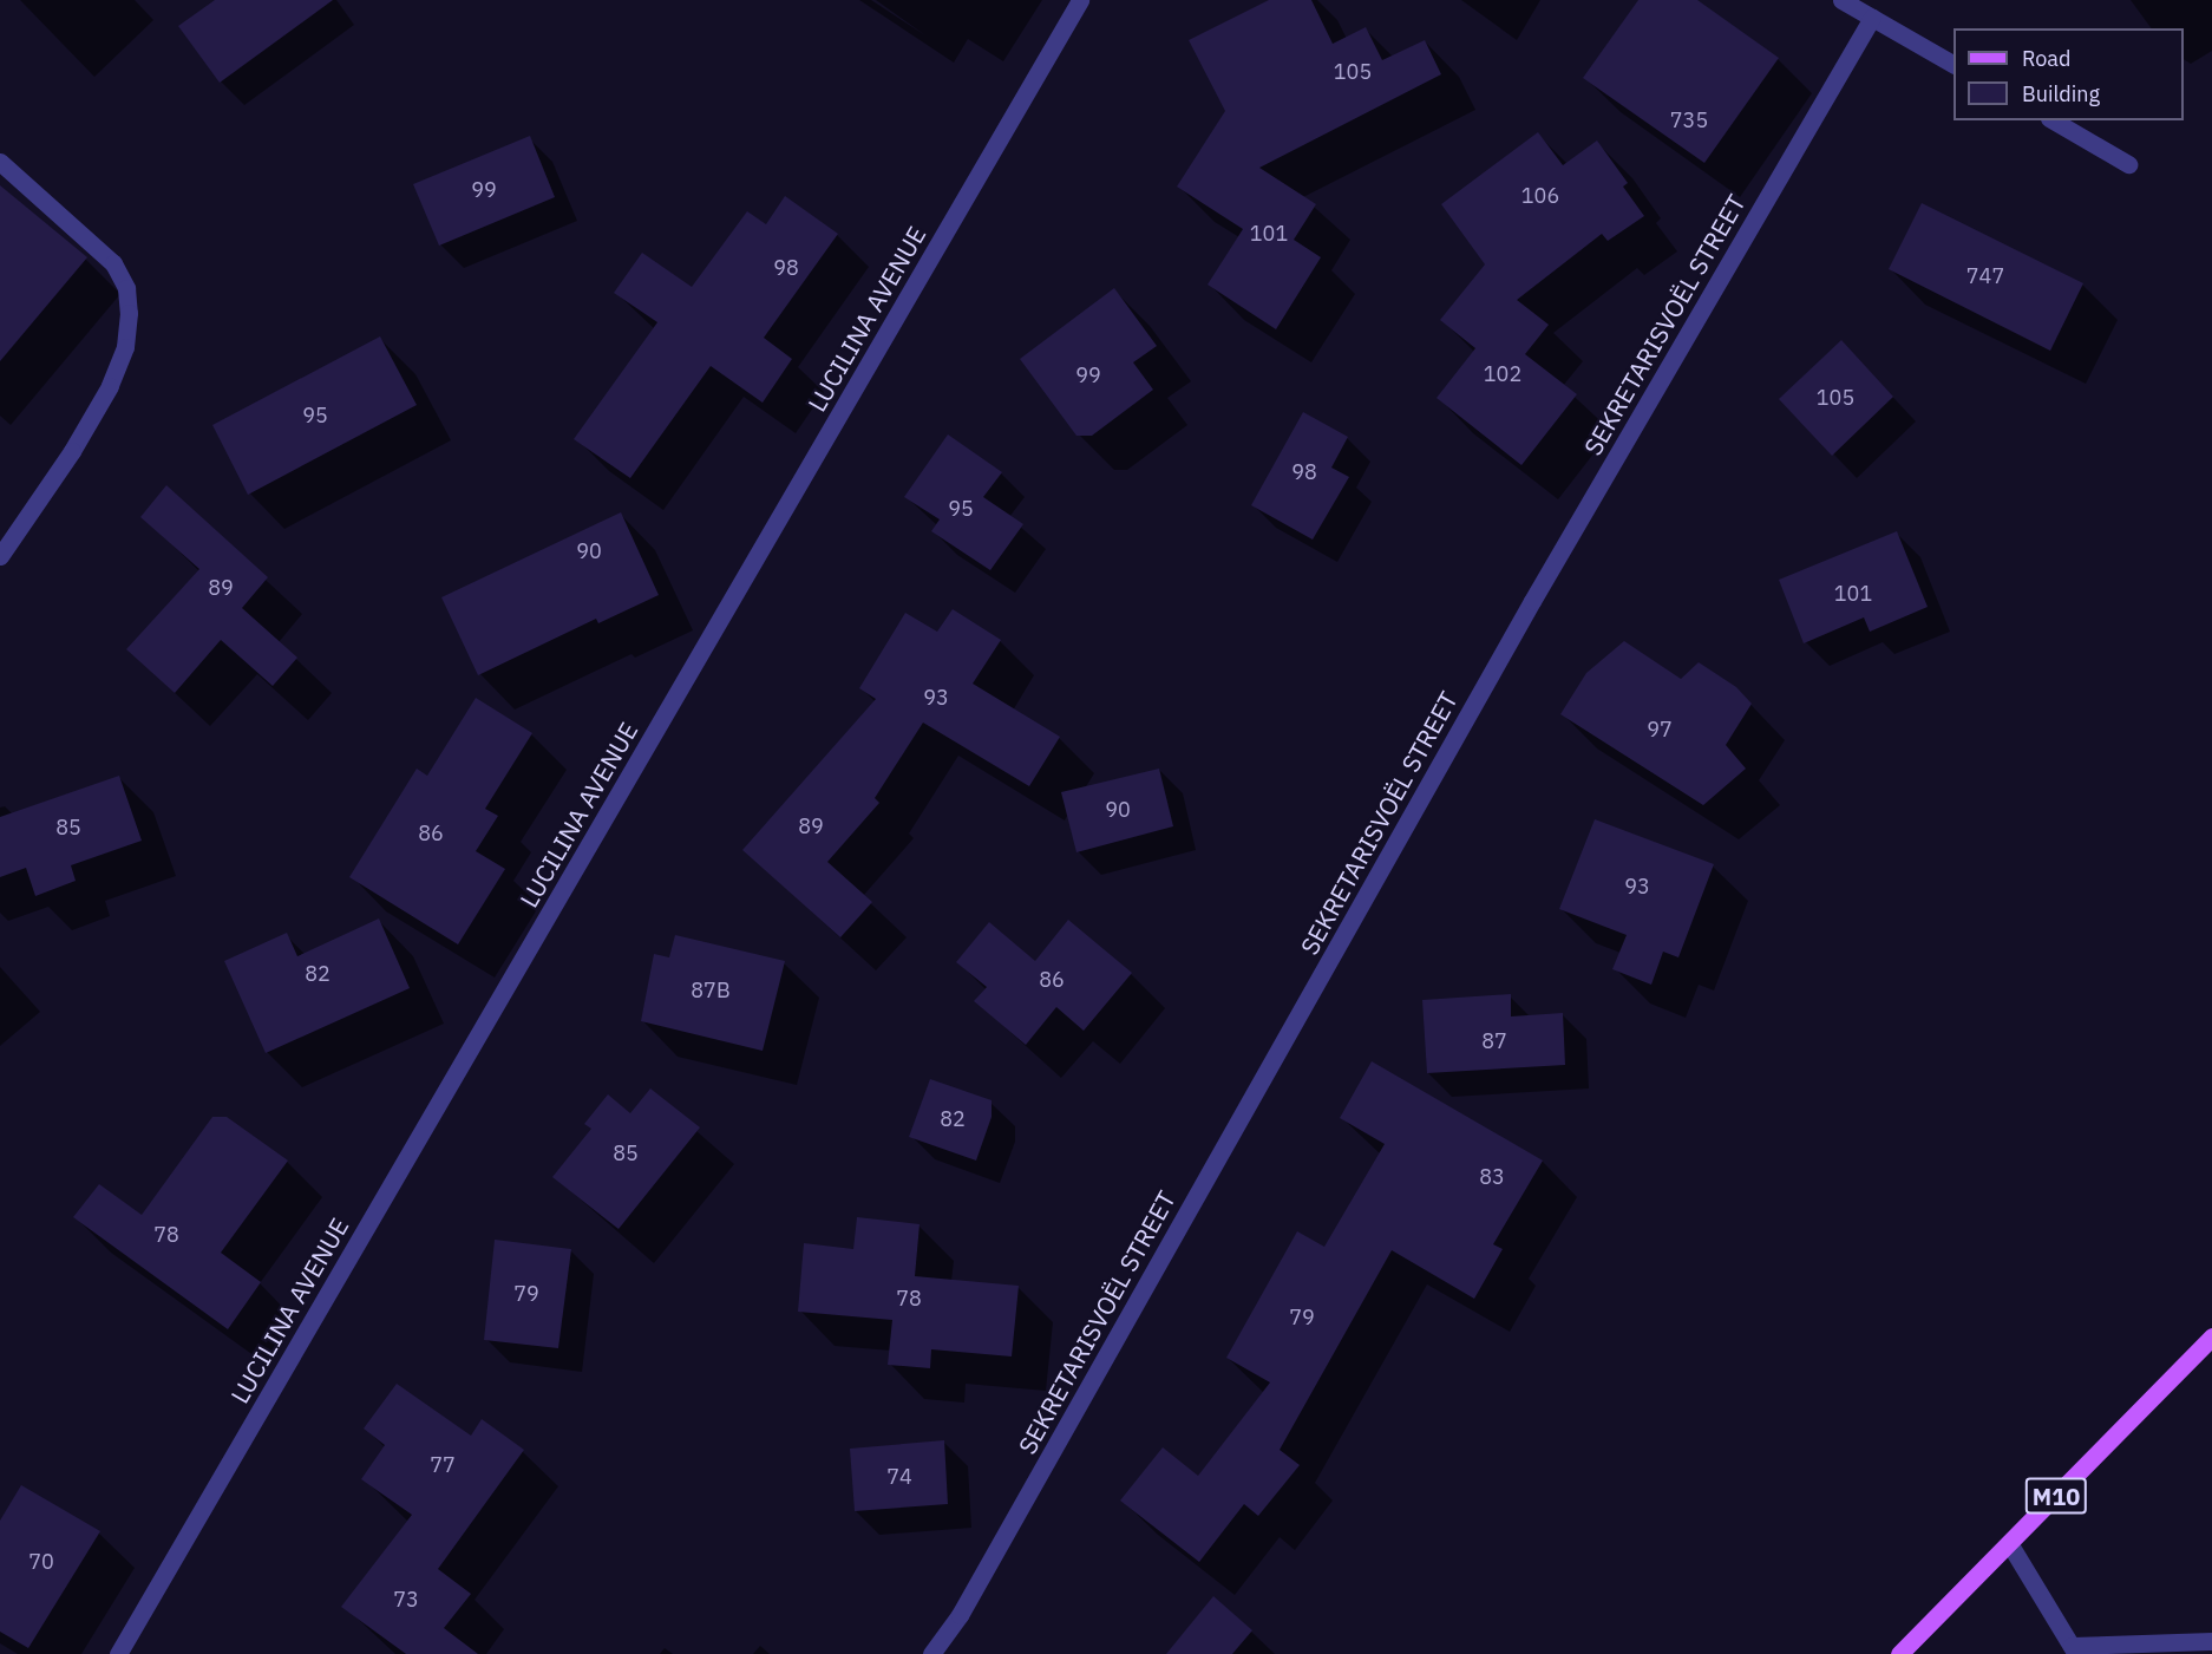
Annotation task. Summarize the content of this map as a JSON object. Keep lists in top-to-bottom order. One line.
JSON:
{"streets":{"main road":["M10"],"street":["LUCILINA AVENUE","SEKRETARISVOËL STREET"]},"house_numbers":["105","735","99","106","101","98","747","102","99","105","95","98","95","90","89","101","93","97","90","89","85","86","93","82","86","87B","87","82","85","83","78","79","78","79","77","74","70","73"],"legend":["Road","Building"]}
